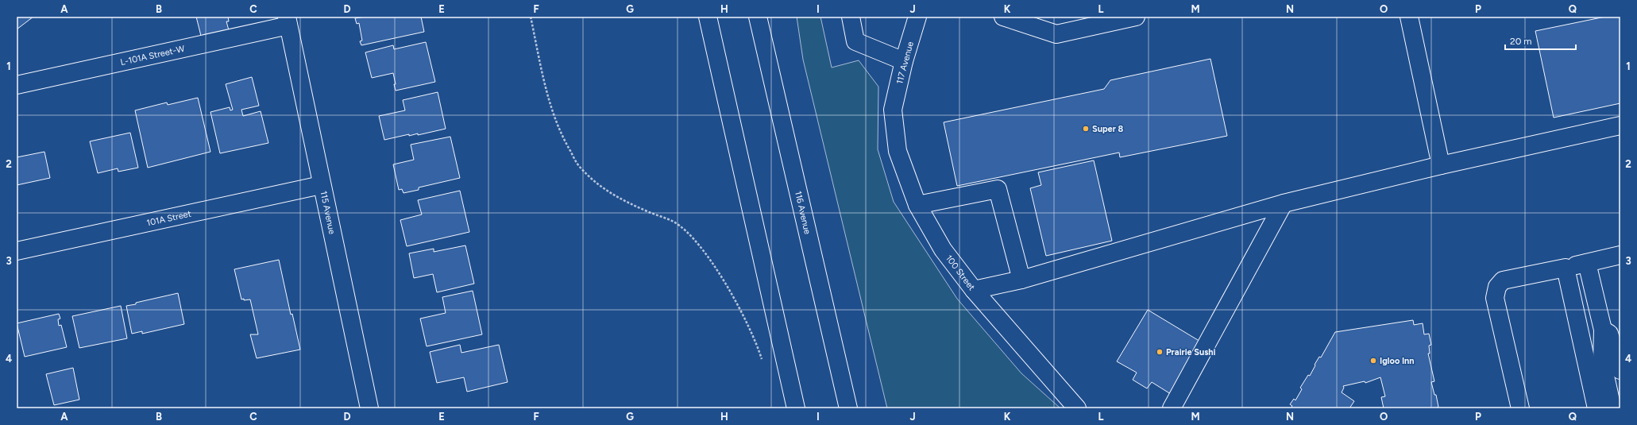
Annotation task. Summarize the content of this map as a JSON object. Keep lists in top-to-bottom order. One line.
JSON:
{"streets":{"street":["L-101A Street-W","117 Avenue","115 Avenue","116 Avenue","101A Street","100 Street"]},"crossings":[["L-101A Street-W","115 Avenue"],["117 Avenue","100 Street"],["115 Avenue","101A Street"]],"places":["Super 8","Prairie Sushi","Igloo Inn"],"scale_bar":"20 m","grid":{"columns":["A","B","C","D","E","F","G","H","I","J","K","L","M","N","O","P","Q"],"rows":["1","2","3","4"]}}
